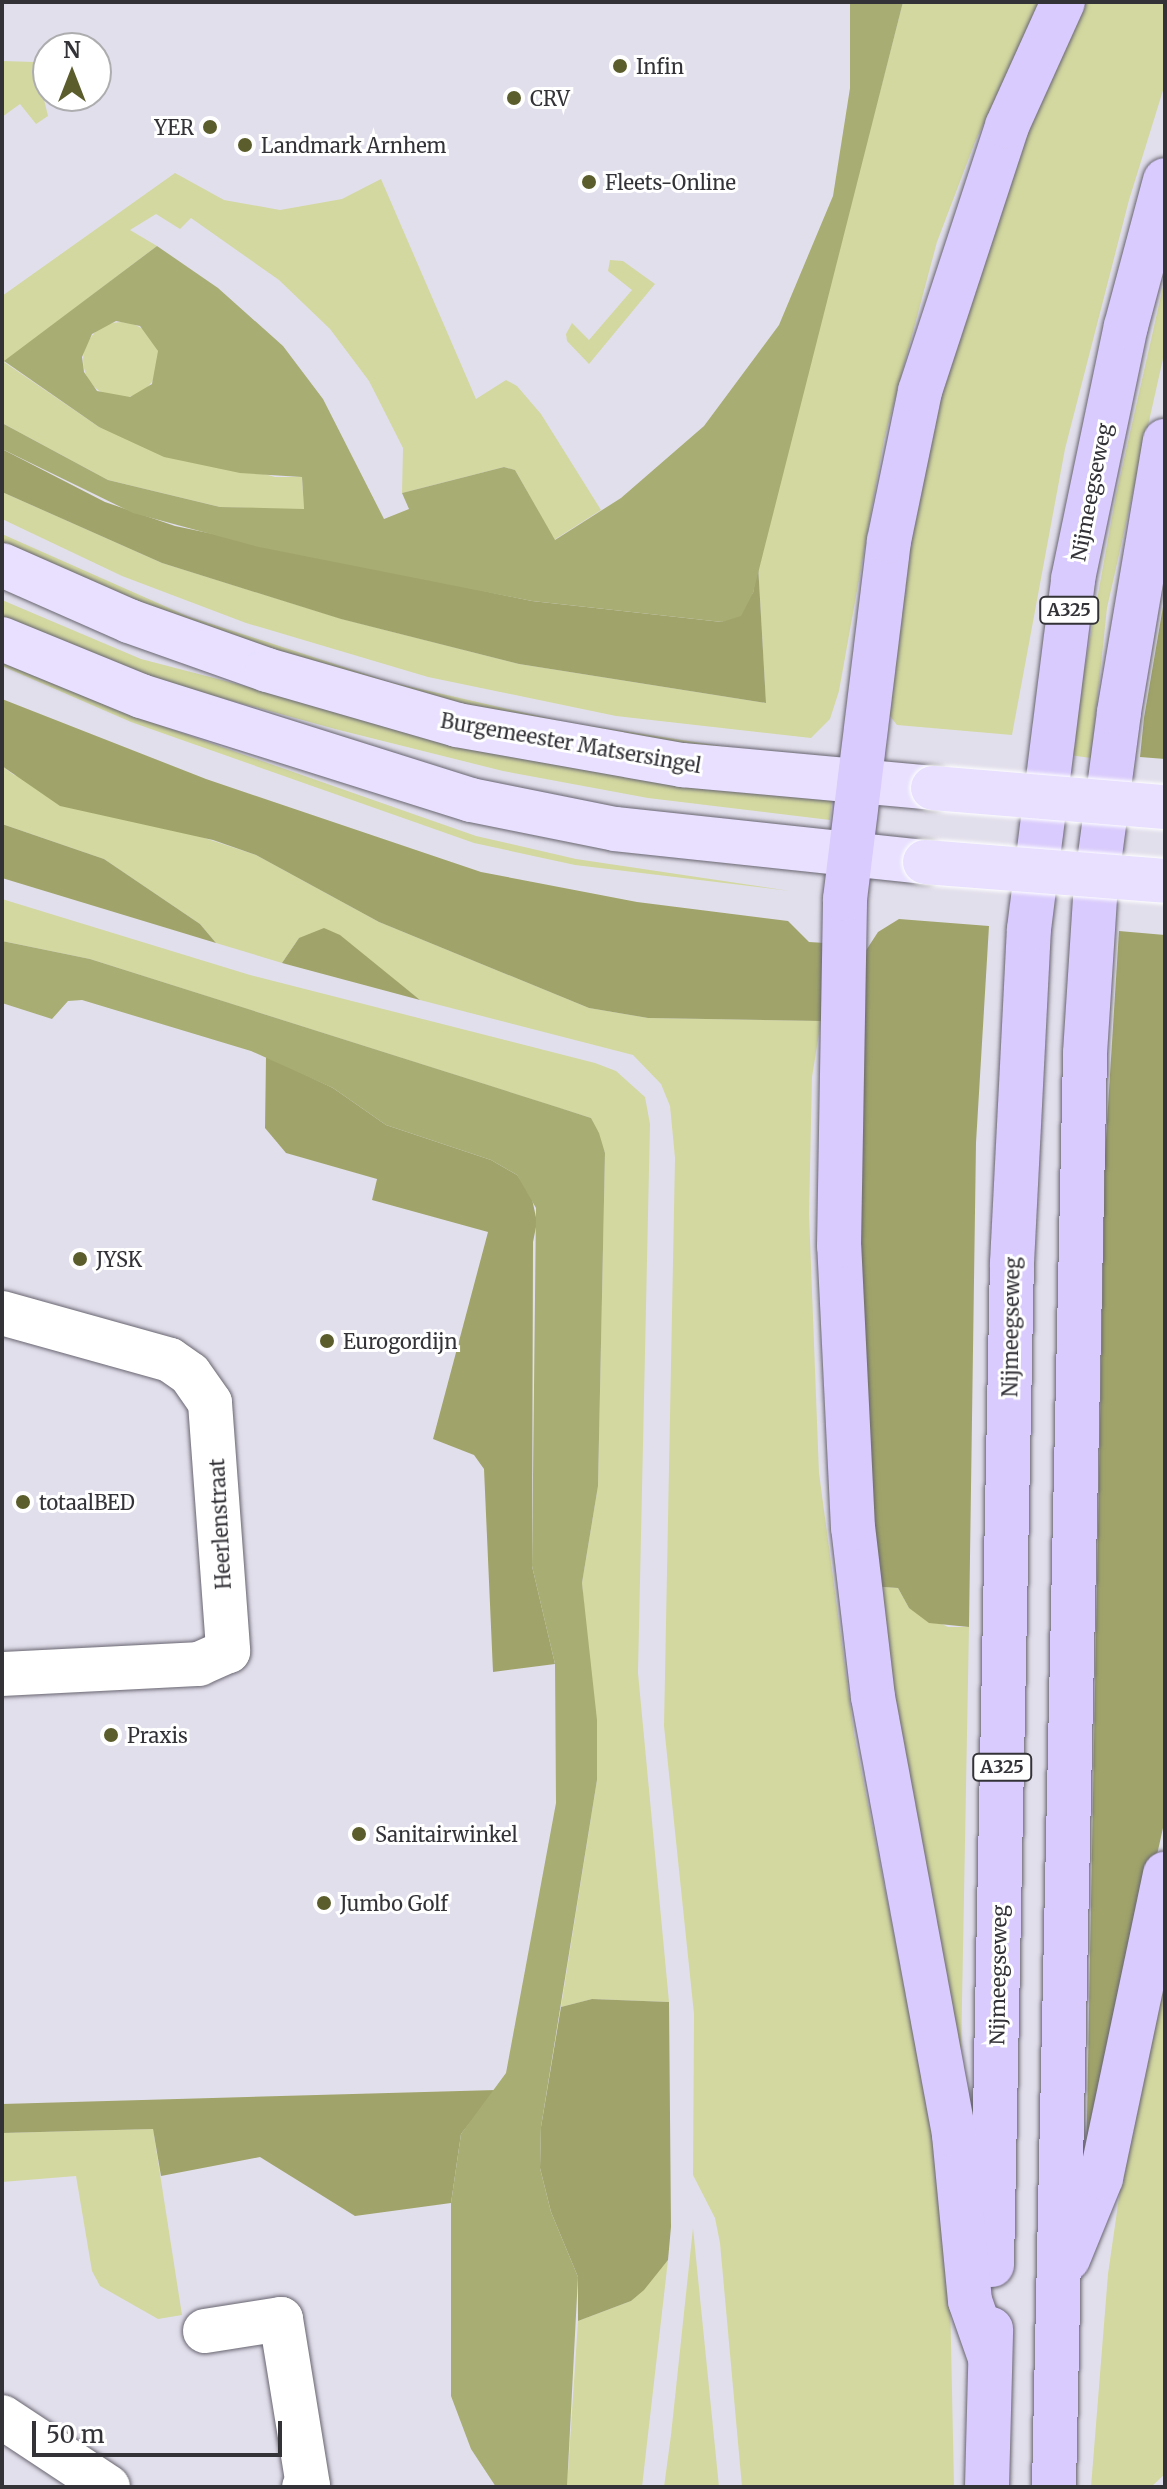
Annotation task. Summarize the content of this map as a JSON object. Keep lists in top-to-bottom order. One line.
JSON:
{"streets":{"highway":["Nijmeegseweg","A325"],"main road":["Burgemeester Matsersingel"],"street":["Heerlenstraat"]},"crossings":[["Nijmeegseweg","A325"],["A325","Burgemeester Matsersingel"]],"places":["Infin","CRV","YER","Landmark Arnhem","Fleets-Online","JYSK","Eurogordijn","totaalBED","Praxis","Sanitairwinkel","Jumbo Golf"],"scale_bar":"50 m","north":"top"}
